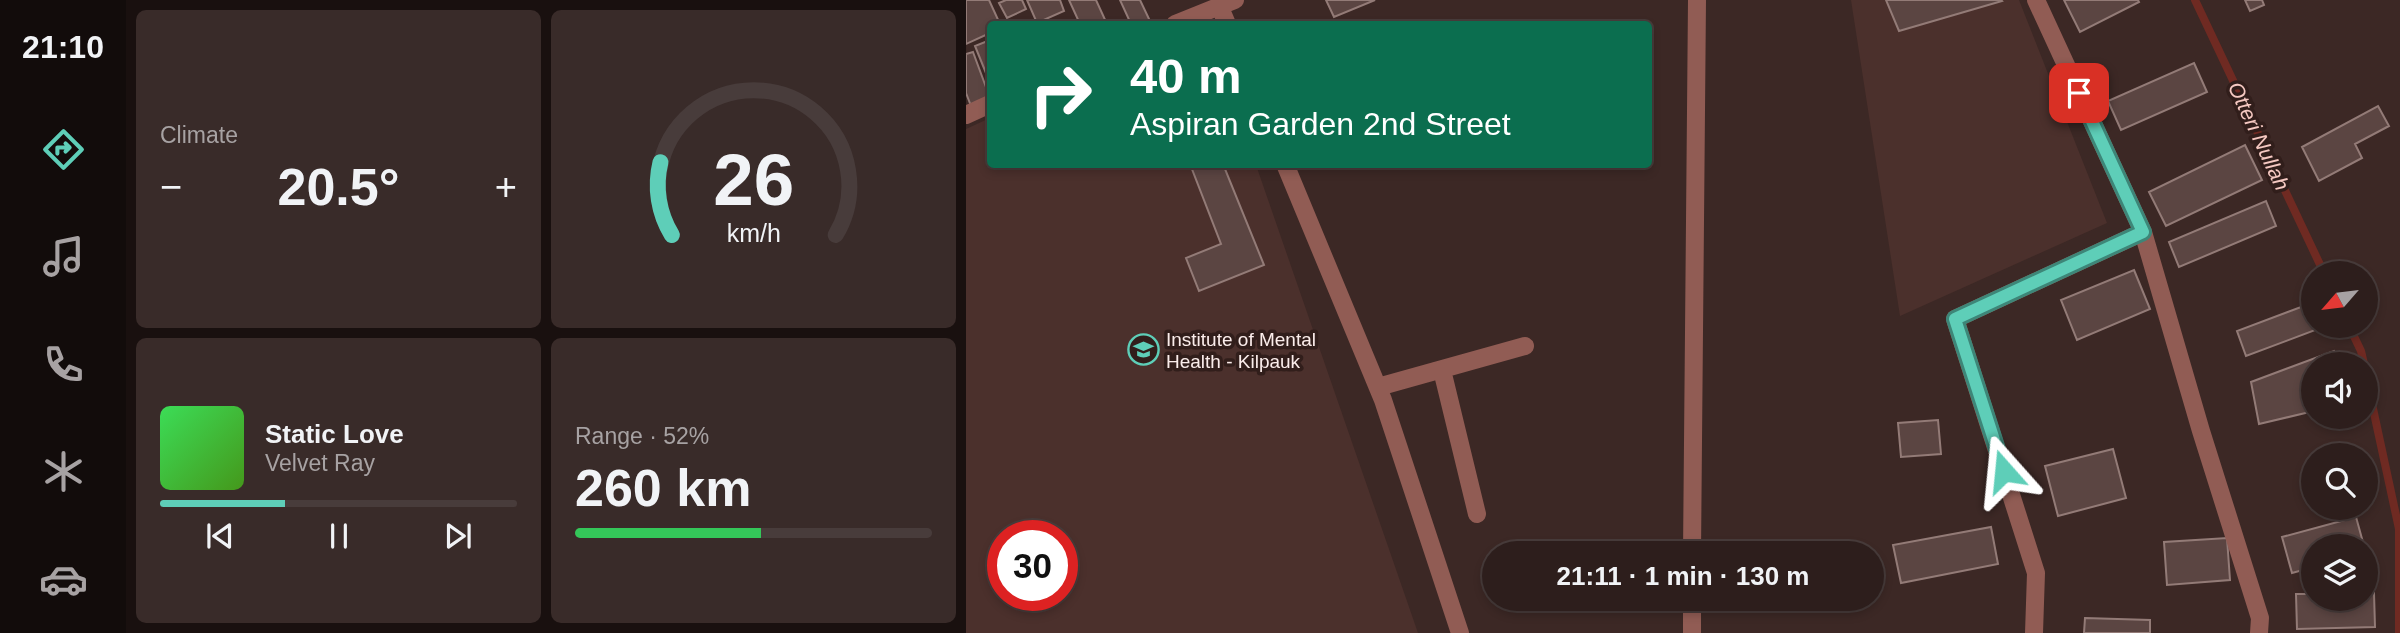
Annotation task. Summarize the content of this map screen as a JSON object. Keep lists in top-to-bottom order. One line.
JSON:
{"water":["Otteri Nullah"],"places":{"school or university":["Institute of Mental Health - Kilpauk"]},"north":"bottom left","page":{"tabs":"21:10","tile":["Climate",["Range · 52%","260 km"]],"turn":["40 m","Aspiran Garden 2nd Street"],"heat":["−","20.5°","+"],"song":["Static Love","Velvet Ray"],"limit":"30","trip":"21:11 · 1 min · 130 m","gauge":["26","km/h"]}}
